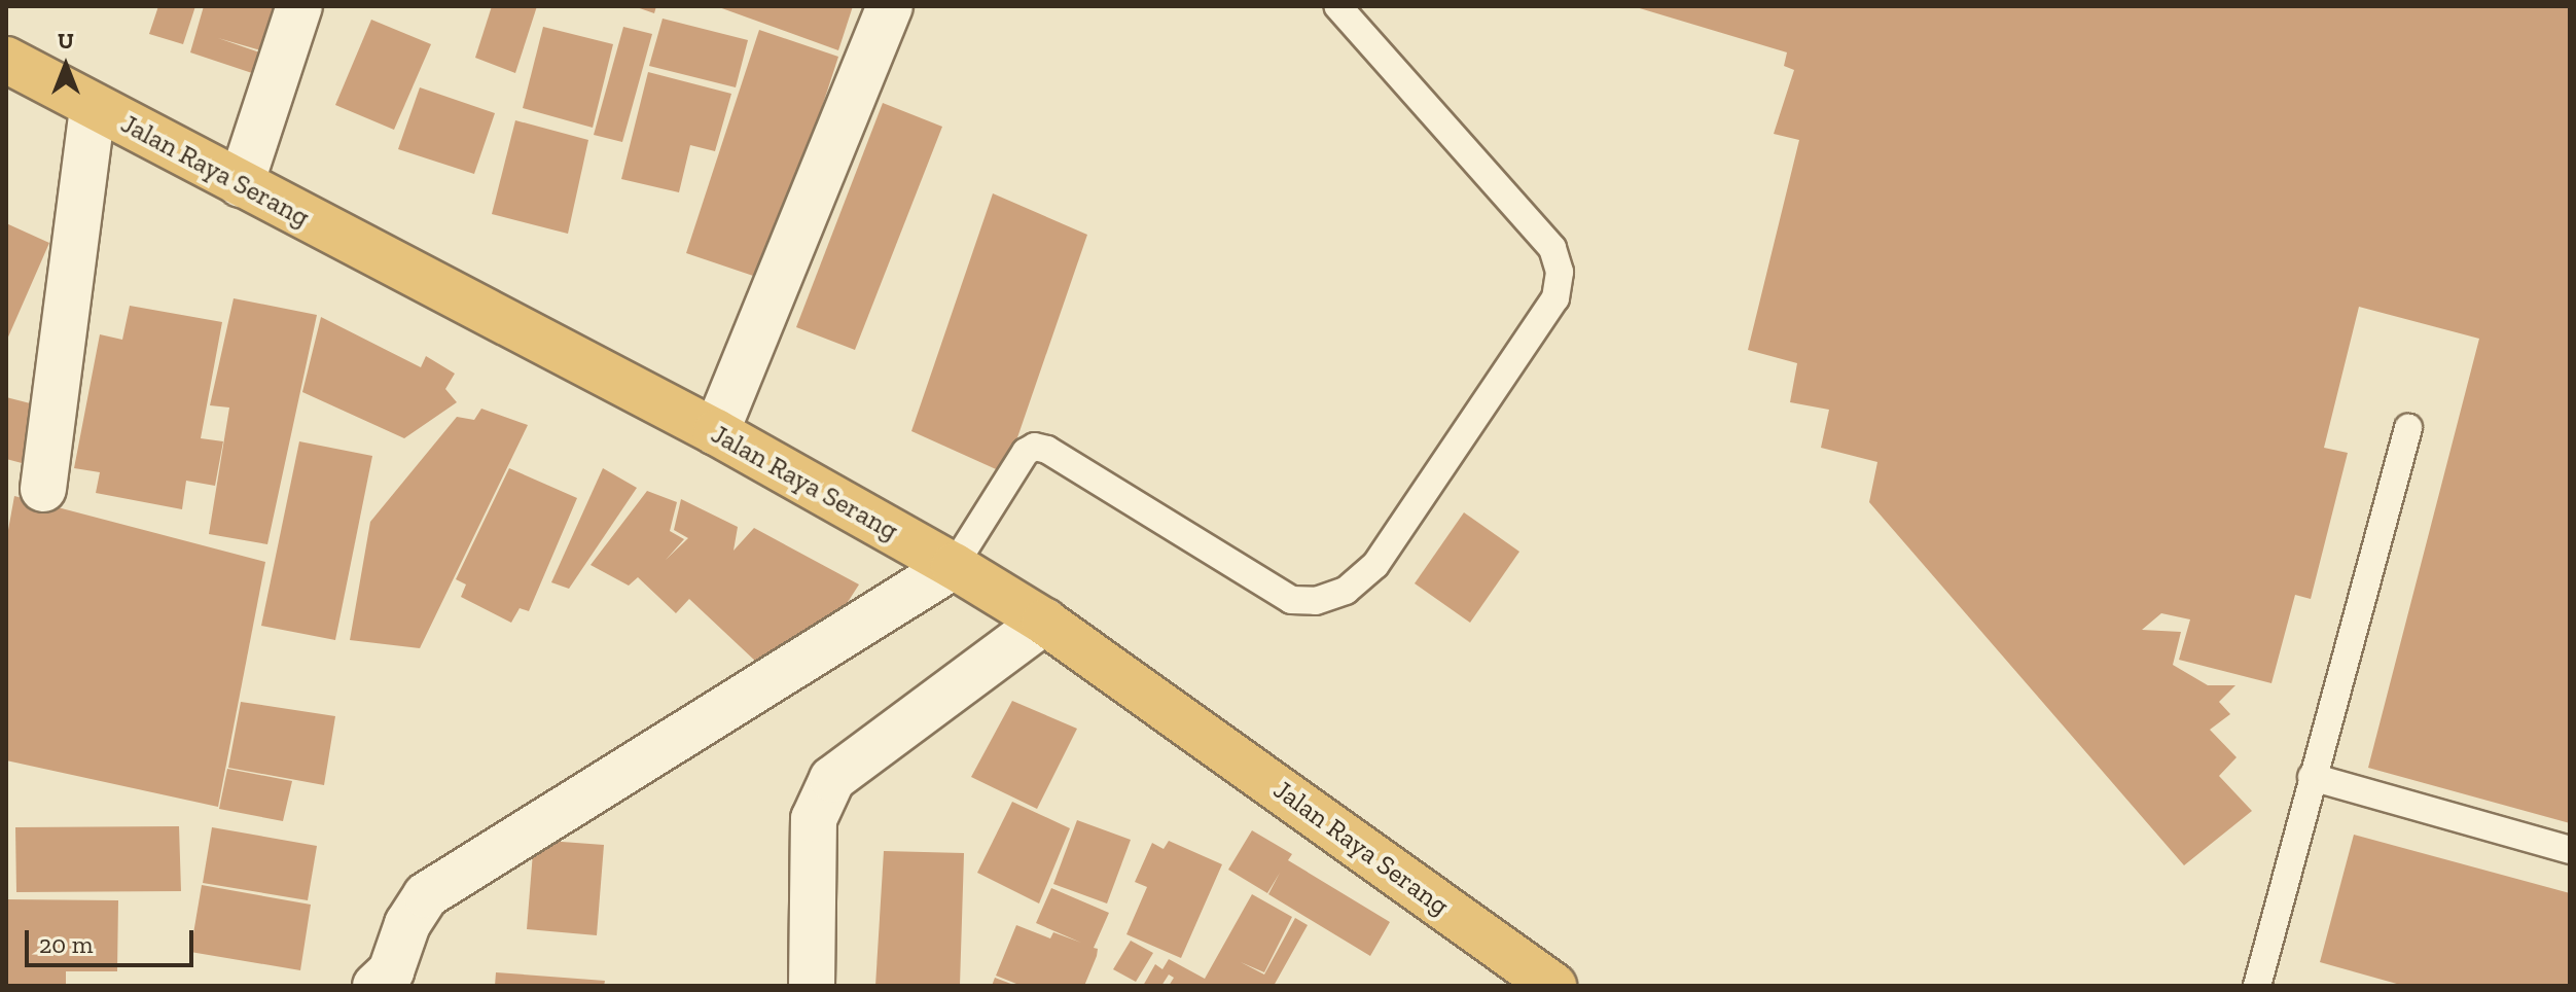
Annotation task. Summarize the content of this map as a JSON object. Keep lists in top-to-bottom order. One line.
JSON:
{"streets":{"highway":["Jalan Raya Serang"]},"scale_bar":"20 m","north":"top"}
